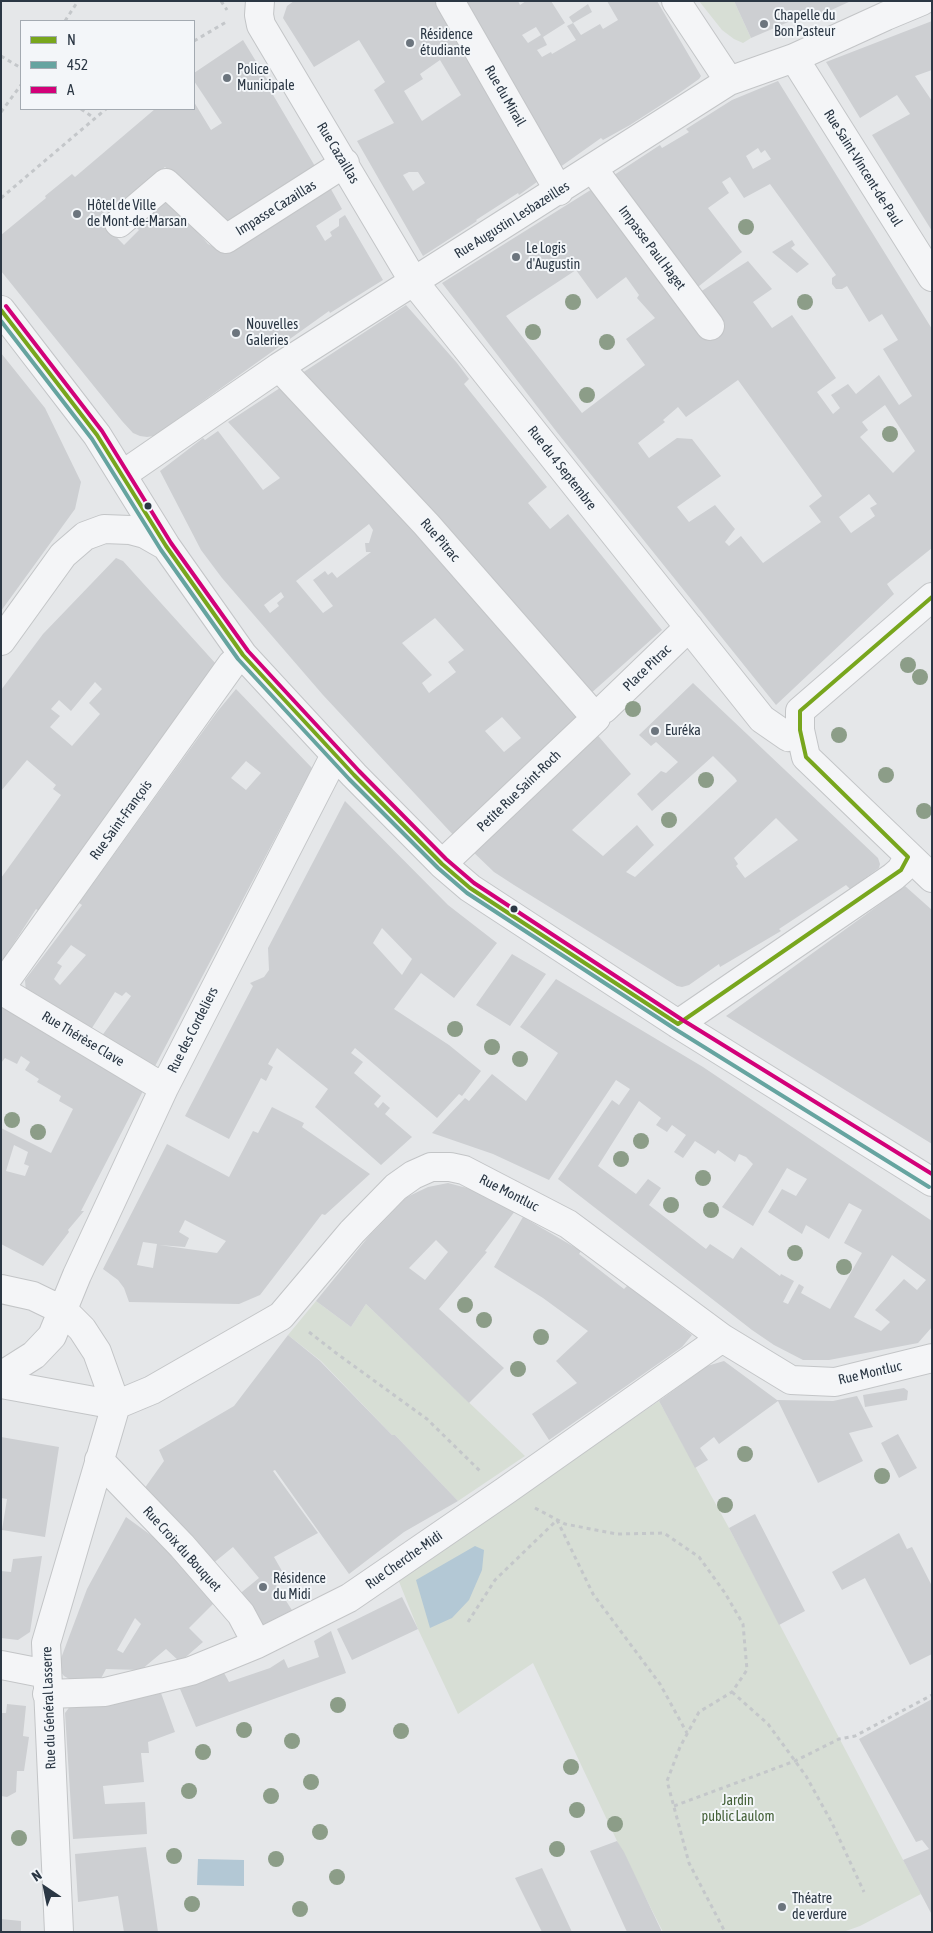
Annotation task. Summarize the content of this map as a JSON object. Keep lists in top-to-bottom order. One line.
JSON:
{"streets":{"street":["Rue du Mirail","Rue Cazaillas","Rue Saint-Vincent-de-Paul","Impasse Cazaillas","Rue Augustin Lesbazeilles","Impasse Paul Haget","Rue du 4 Septembre","Rue Pitrac","Place Pitrac","Petite Rue Saint-Roch","Rue Saint-François","Rue des Cordeliers","Rue Thérèse Clave","Rue Montluc","Rue Croix du Bouquet","Rue Cherche-Midi","Rue du Général Lasserre"]},"crossings":[["Rue du Mirail","Rue Augustin Lesbazeilles"],["Rue Cazaillas","Impasse Cazaillas"],["Rue Cazaillas","Rue Augustin Lesbazeilles"],["Rue Cazaillas","Rue du 4 Septembre"],["Rue Saint-Vincent-de-Paul","Rue Augustin Lesbazeilles"],["Rue Augustin Lesbazeilles","Impasse Paul Haget"],["Rue Augustin Lesbazeilles","Rue du 4 Septembre"],["Rue Augustin Lesbazeilles","Rue Pitrac"],["Rue du 4 Septembre","Place Pitrac"],["Rue Pitrac","Place Pitrac"],["Rue Pitrac","Petite Rue Saint-Roch"],["Place Pitrac","Petite Rue Saint-Roch"],["Rue Saint-François","Rue Thérèse Clave"],["Rue des Cordeliers","Rue Thérèse Clave"],["Rue Montluc","Rue Cherche-Midi"],["Rue Montluc","Rue du Général Lasserre"],["Rue Croix du Bouquet","Rue Cherche-Midi"],["Rue Croix du Bouquet","Rue du Général Lasserre"],["Rue Cherche-Midi","Rue du Général Lasserre"]],"parks":["Jardin public Laulom"],"places":["Chapelle du Bon Pasteur","Résidence étudiante","Police Municipale","Hôtel de Ville de Mont-de-Marsan","Le Logis d'Augustin","Nouvelles Galeries","Euréka","Résidence du Midi","Théatre de verdure"],"lines":["transit line A","transit line N","transit line 452"],"legend":["N","452","A"],"north":"top left"}
